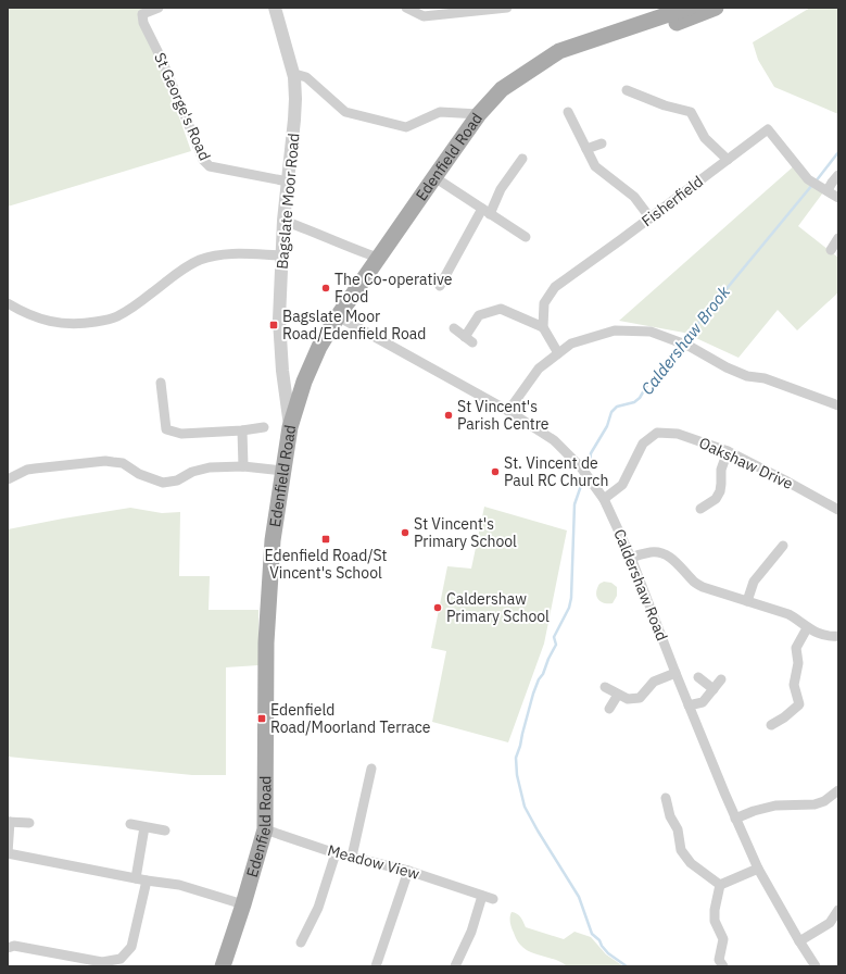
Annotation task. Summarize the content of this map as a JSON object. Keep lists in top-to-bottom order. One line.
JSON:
{"streets":{"main road":["Edenfield Road"],"street":["St George's Road","Bagslate Moor Road","Fisherfield","Oakshaw Drive","Caldershaw Road","Meadow View"]},"crossings":[["St George's Road","Bagslate Moor Road"],["Edenfield Road","Bagslate Moor Road"],["Edenfield Road","Caldershaw Road"],["Edenfield Road","Meadow View"],["Oakshaw Drive","Caldershaw Road"]],"water":["Caldershaw Brook"],"places":{"other":["The Co-operative Food","St Vincent's Parish Centre","St. Vincent de Paul RC Church","St Vincent's Primary School","Caldershaw Primary School"],"transit":["Bagslate Moor Road/Edenfield Road","Edenfield Road/St Vincent's School","Edenfield Road/Moorland Terrace"]}}
